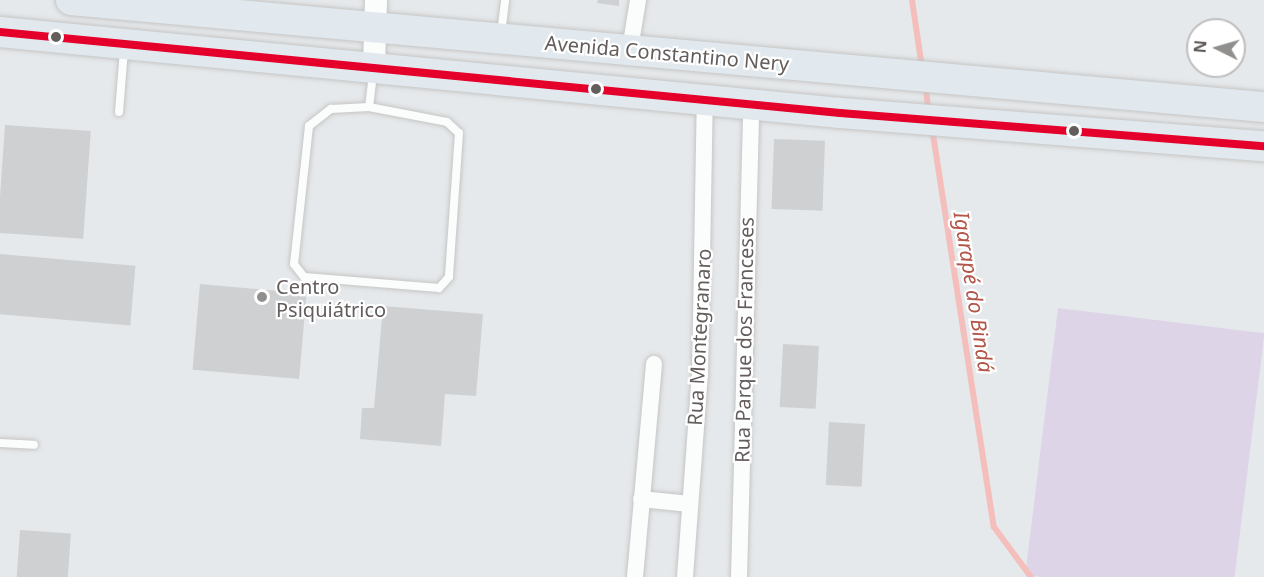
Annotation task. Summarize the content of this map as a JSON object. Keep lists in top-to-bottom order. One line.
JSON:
{"streets":{"highway":["Avenida Constantino Nery"],"street":["Rua Montegranaro","Rua Parque dos Franceses"]},"crossings":[["Avenida Constantino Nery","Rua Montegranaro"],["Avenida Constantino Nery","Rua Parque dos Franceses"]],"water":["Igarapé do Bindá"],"places":["Centro Psiquiátrico"],"north":"left"}
